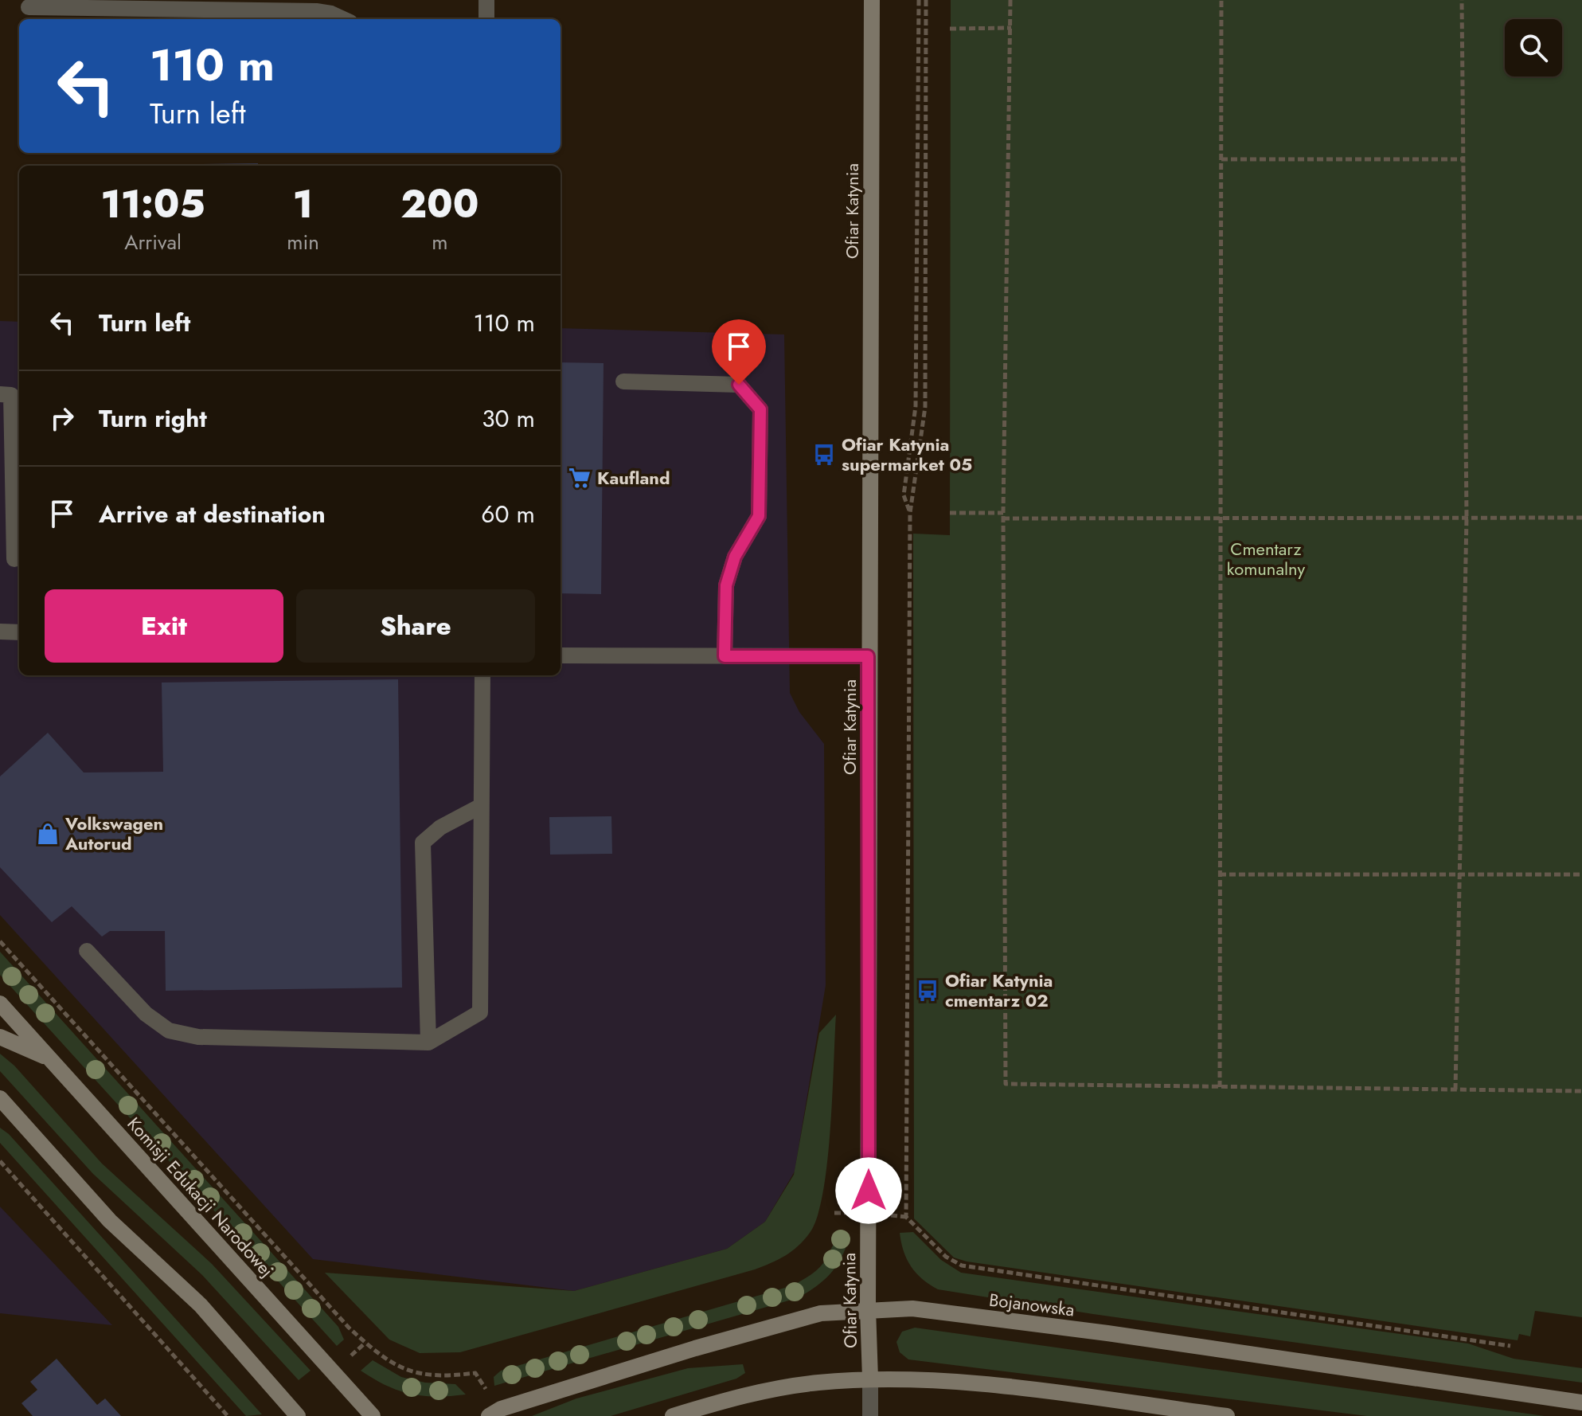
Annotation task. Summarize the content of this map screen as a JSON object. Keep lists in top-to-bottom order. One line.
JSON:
{"streets":{"main road":["Ofiar Katynia","Komisji Edukacji Narodowej","Bojanowska"]},"crossings":[["Ofiar Katynia","Bojanowska"]],"parks":["Cmentarz komunalny"],"places":{"bus stop":["Ofiar Katynia supermarket 05","Ofiar Katynia cmentarz 02"],"supermarket":["Kaufland"],"shop":["Volkswagen Autorud"]},"page":{"turn":["110 m","Turn left"],"eta":["11:05","Arrival","1","min","200","m"],"list":[{"name":"Turn left","value":"110 m"},{"name":"Turn right","value":"30 m"},{"name":"Arrive at destination","value":"60 m"}],"buttons":["Exit","Share"]}}
